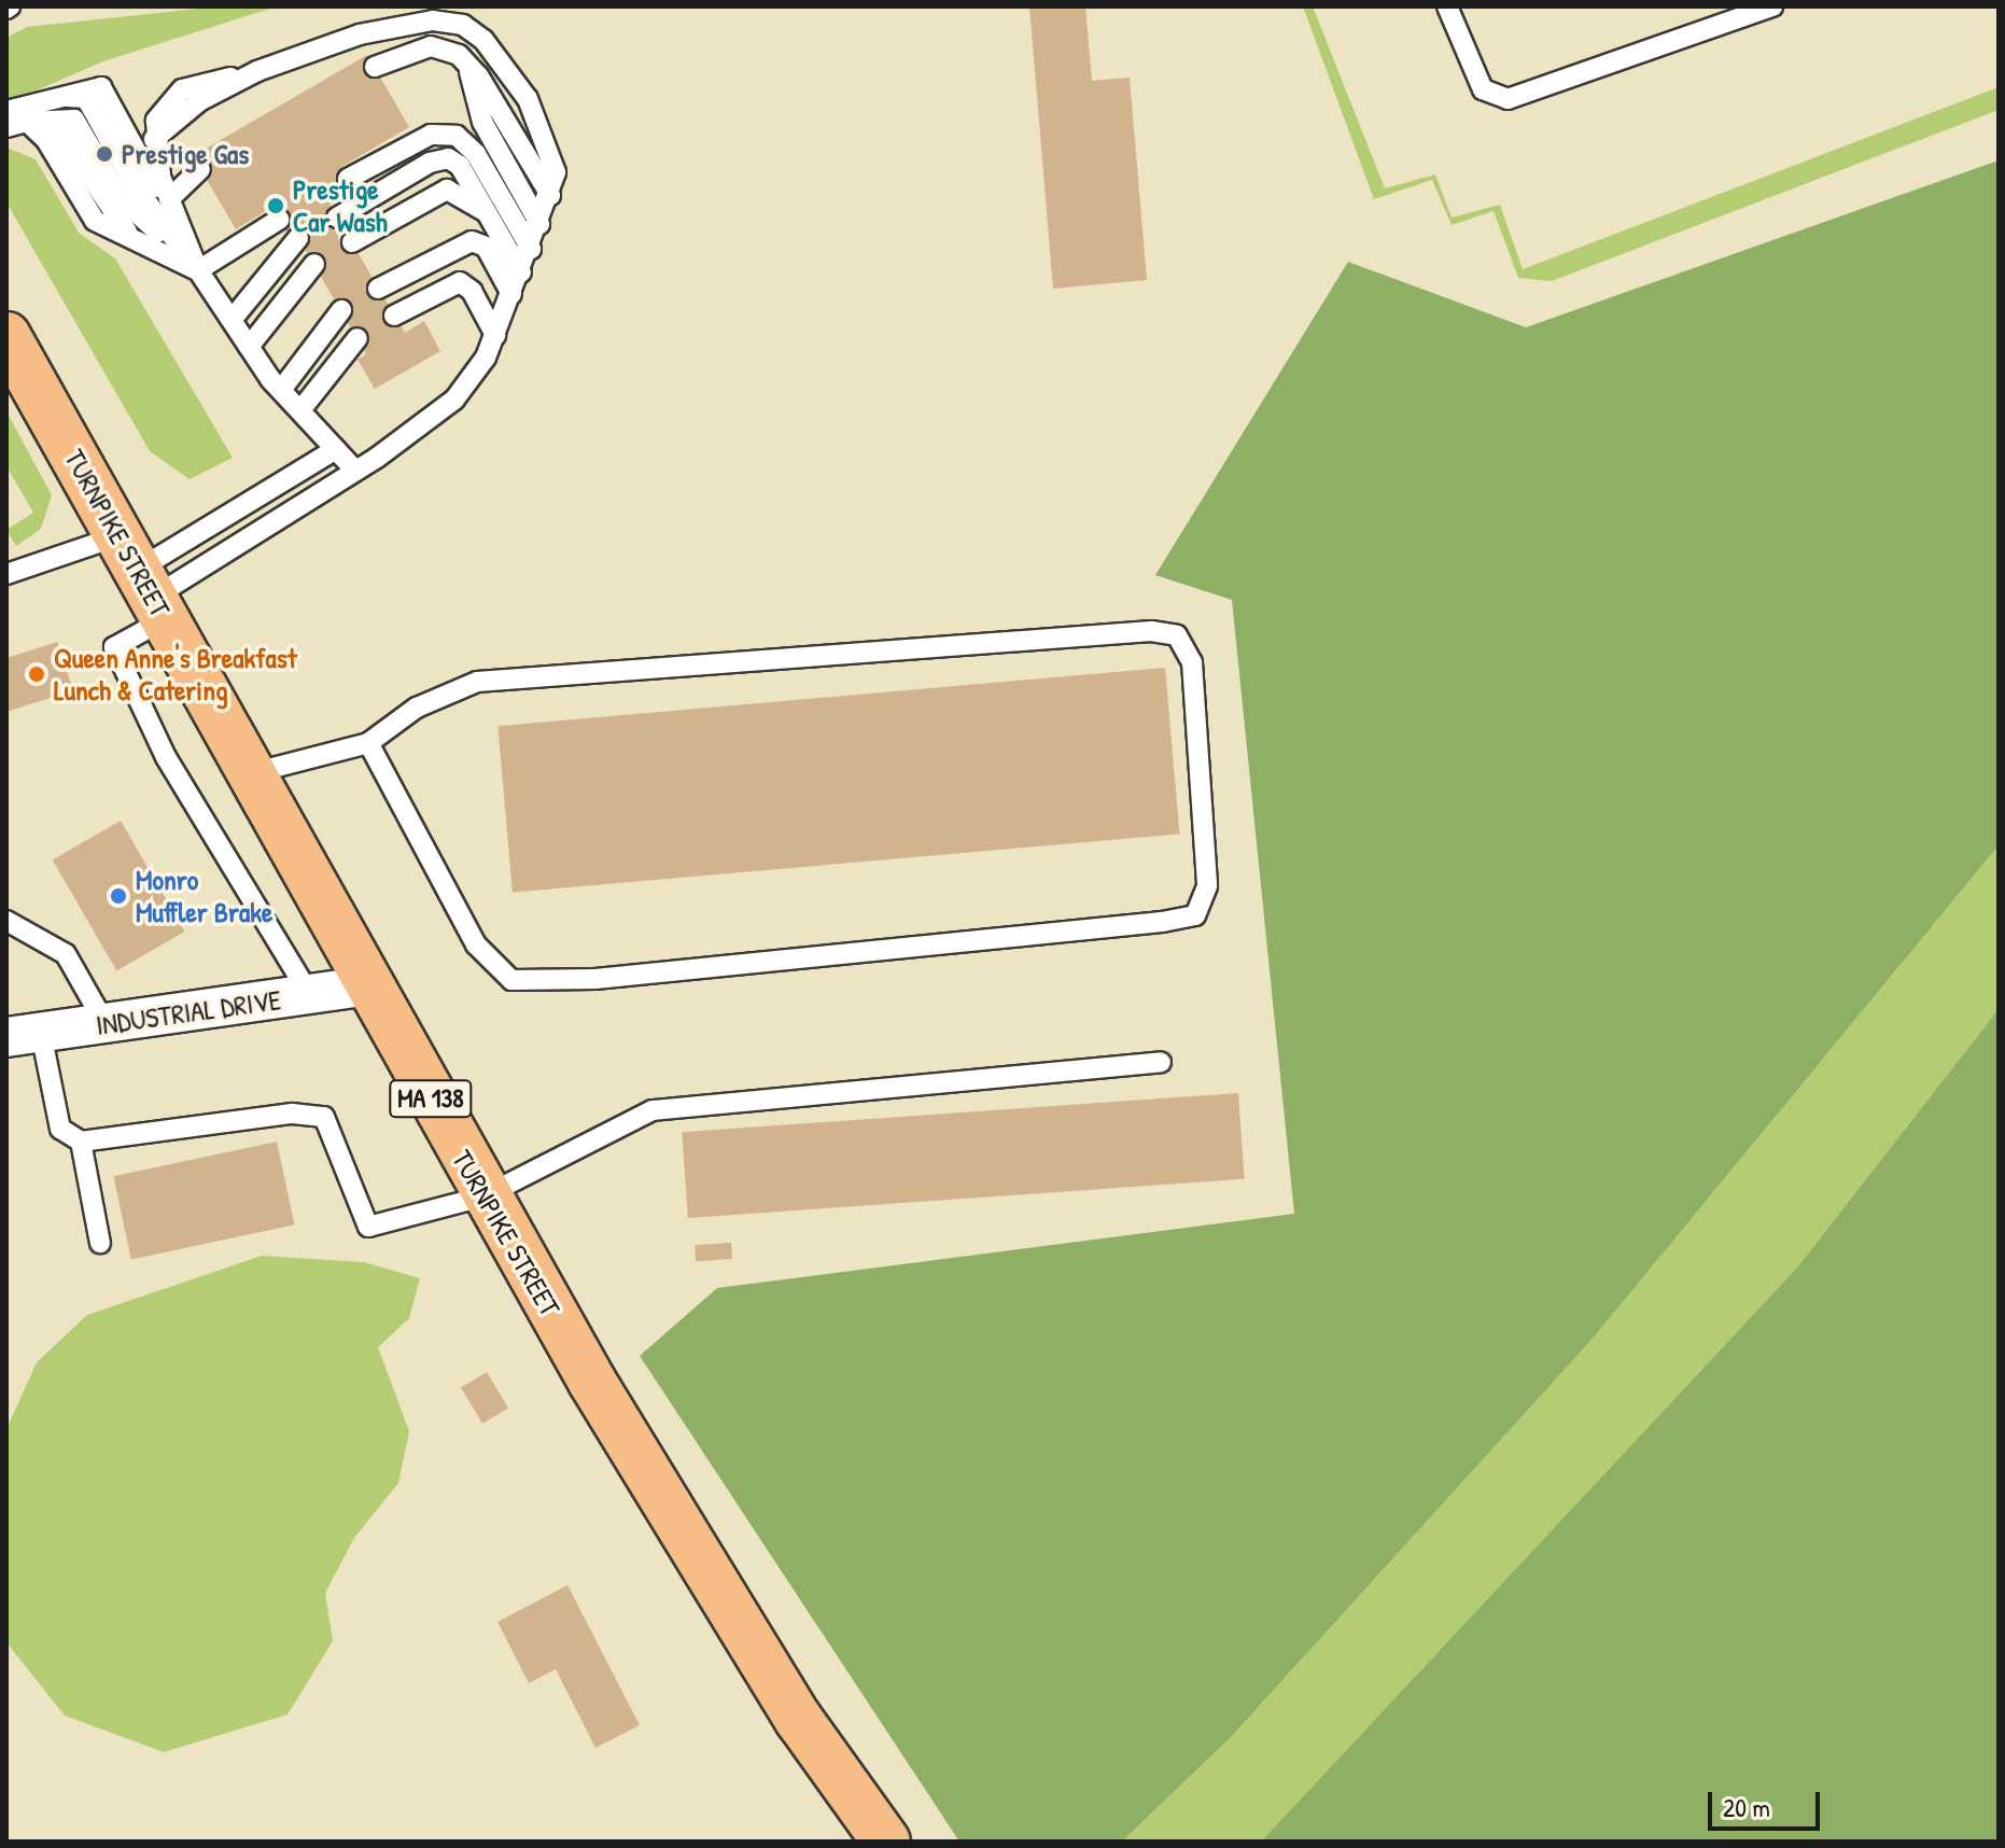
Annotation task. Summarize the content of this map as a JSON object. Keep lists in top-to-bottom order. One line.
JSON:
{"streets":{"main road":["TURNPIKE STREET","MA 138"],"street":["INDUSTRIAL DRIVE"]},"crossings":[["TURNPIKE STREET","INDUSTRIAL DRIVE"]],"places":["Prestige Gas","Prestige Car Wash","Queen Anne's Breakfast Lunch & Catering","Monro Muffler Brake"],"scale_bar":"20 m"}
